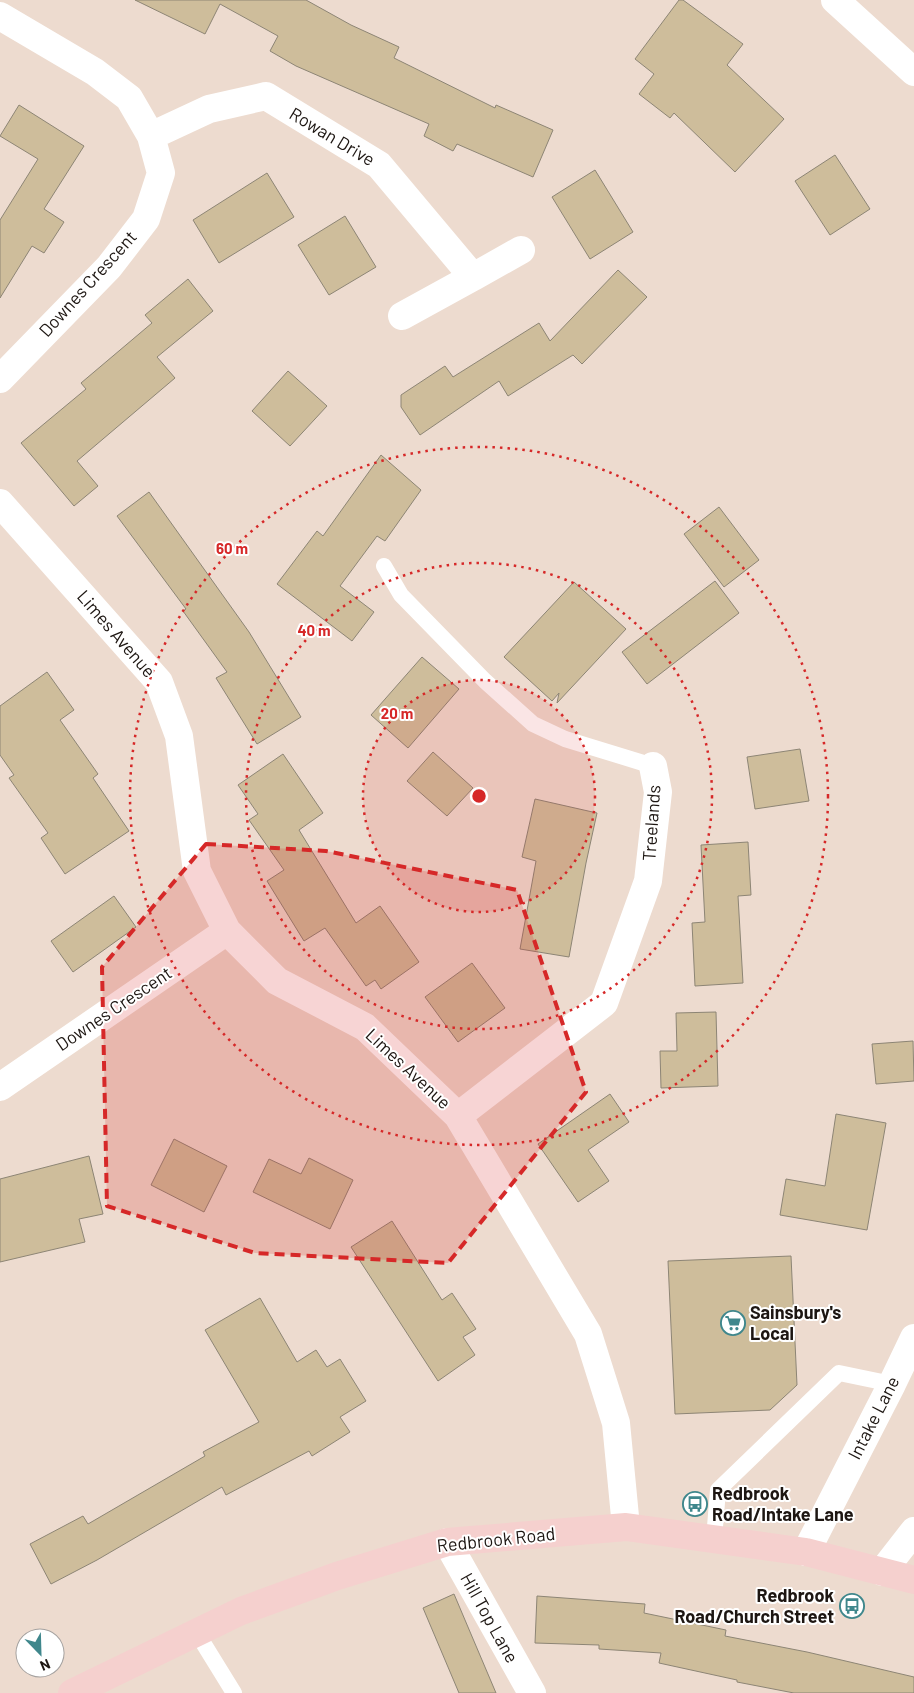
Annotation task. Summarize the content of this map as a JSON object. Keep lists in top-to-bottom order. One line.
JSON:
{"streets":{"street":["Rowan Drive","Downes Crescent","Limes Avenue","Treelands","Intake Lane","Redbrook Road","Hill Top Lane"]},"crossings":[["Rowan Drive","Downes Crescent"],["Downes Crescent","Limes Avenue"],["Limes Avenue","Treelands"],["Limes Avenue","Redbrook Road"],["Intake Lane","Redbrook Road"],["Redbrook Road","Hill Top Lane"]],"places":{"supermarket":["Sainsbury's Local"],"bus stop":["Redbrook Road/Intake Lane","Redbrook Road/Church Street"]},"north":"bottom right","rings":["60 m","40 m","20 m"]}
